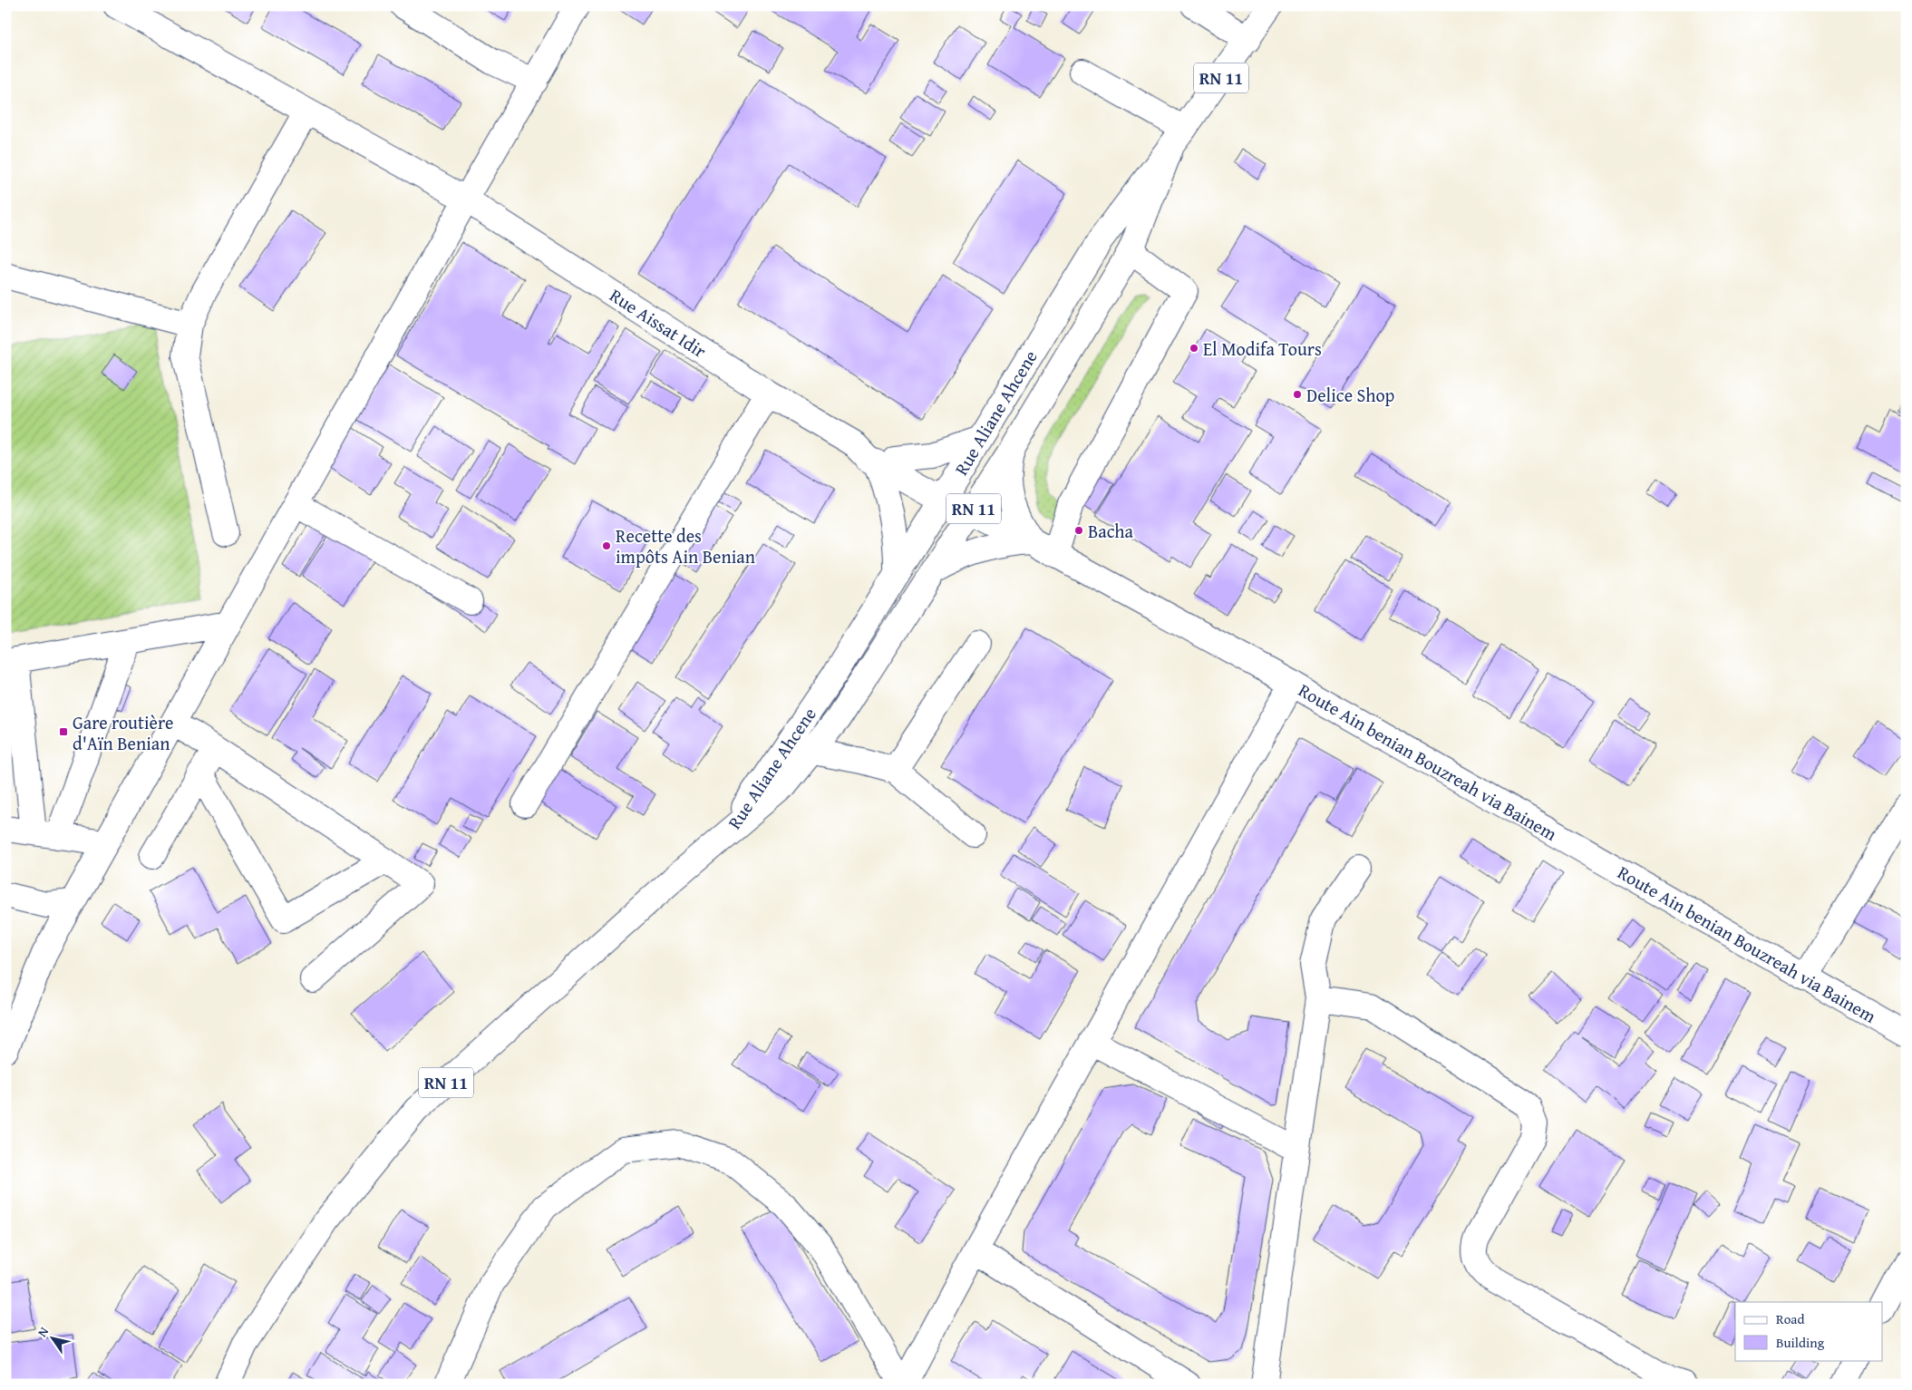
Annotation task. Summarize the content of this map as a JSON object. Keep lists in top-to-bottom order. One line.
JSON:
{"streets":{"street":["RN 11","Rue Aissat Idir","Rue Aliane Ahcene","Route Ain benian Bouzreah via Bainem"]},"crossings":[["RN 11","Rue Aliane Ahcene"],["Rue Aissat Idir","Route Ain benian Bouzreah via Bainem"],["Rue Aliane Ahcene","Route Ain benian Bouzreah via Bainem"]],"places":{"other":["El Modifa Tours","Delice Shop","Bacha","Recette des impôts Ain Benian"],"transit":["Gare routière d'Aïn Benian"]},"legend":["Road","Building"],"north":"top left"}
